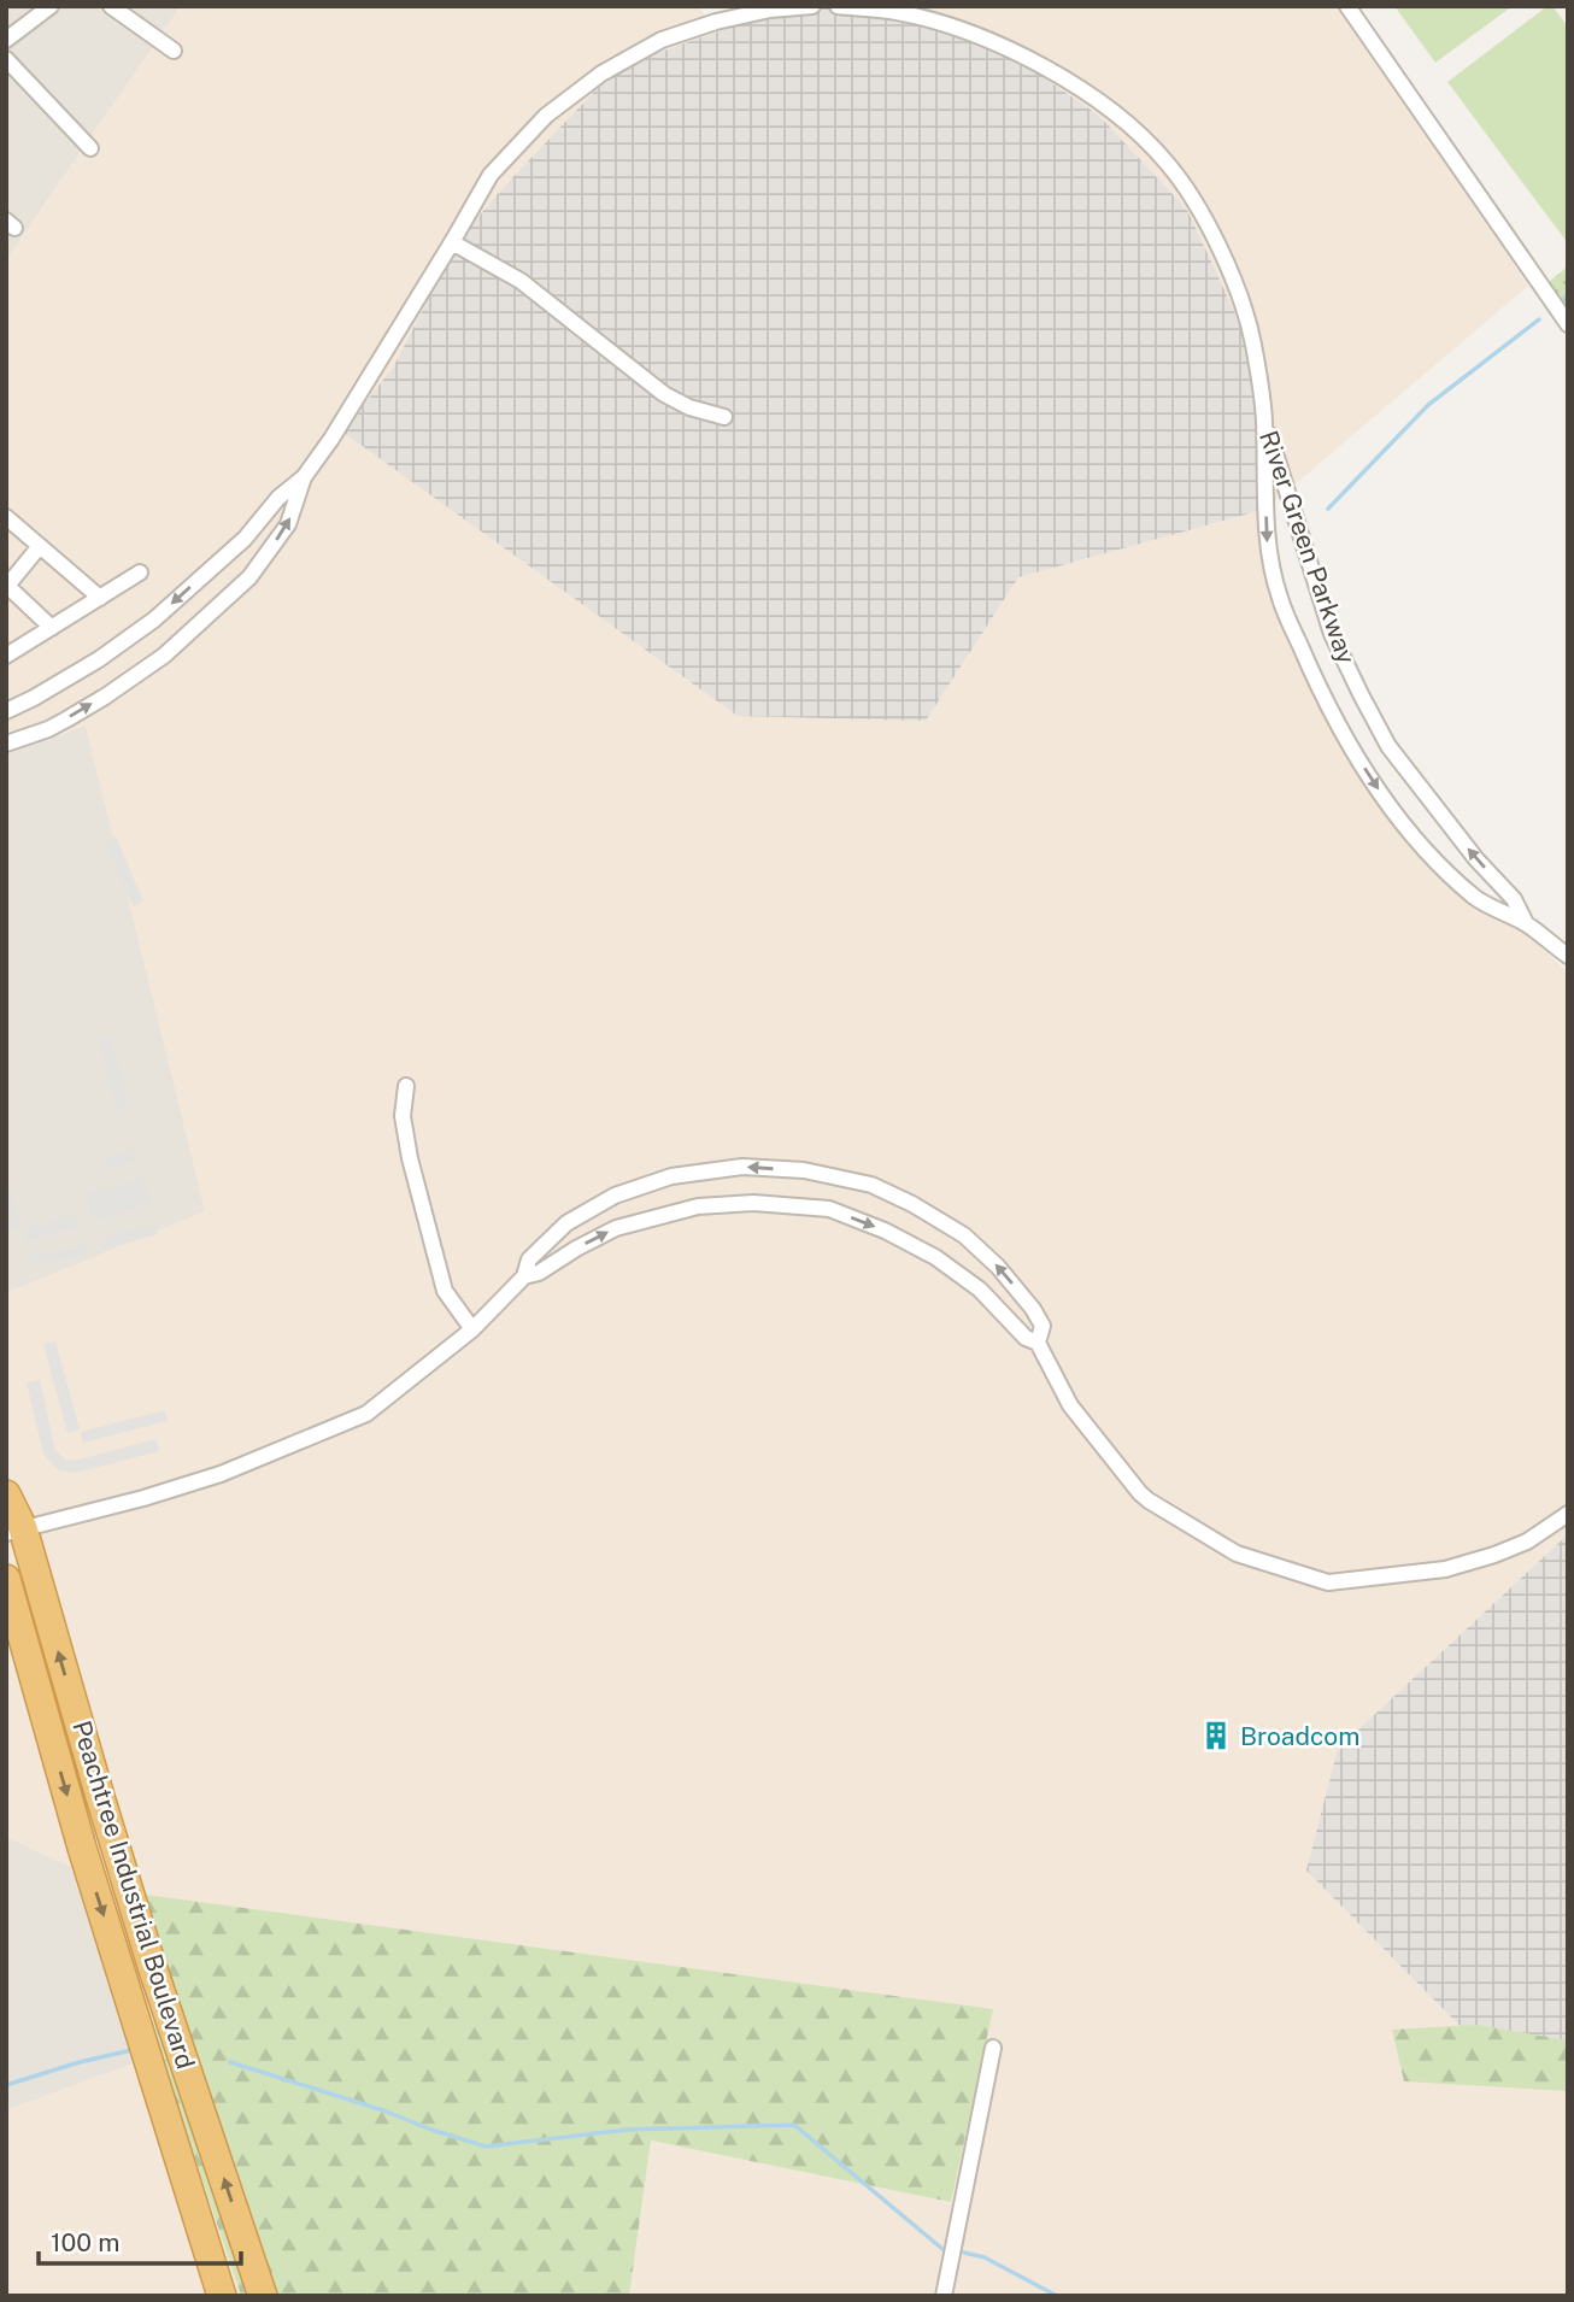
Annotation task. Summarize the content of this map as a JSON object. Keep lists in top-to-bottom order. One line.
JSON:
{"streets":{"highway":["Peachtree Industrial Boulevard"],"street":["River Green Parkway"]},"places":{"building":["Broadcom"]},"scale_bar":"100 m"}
